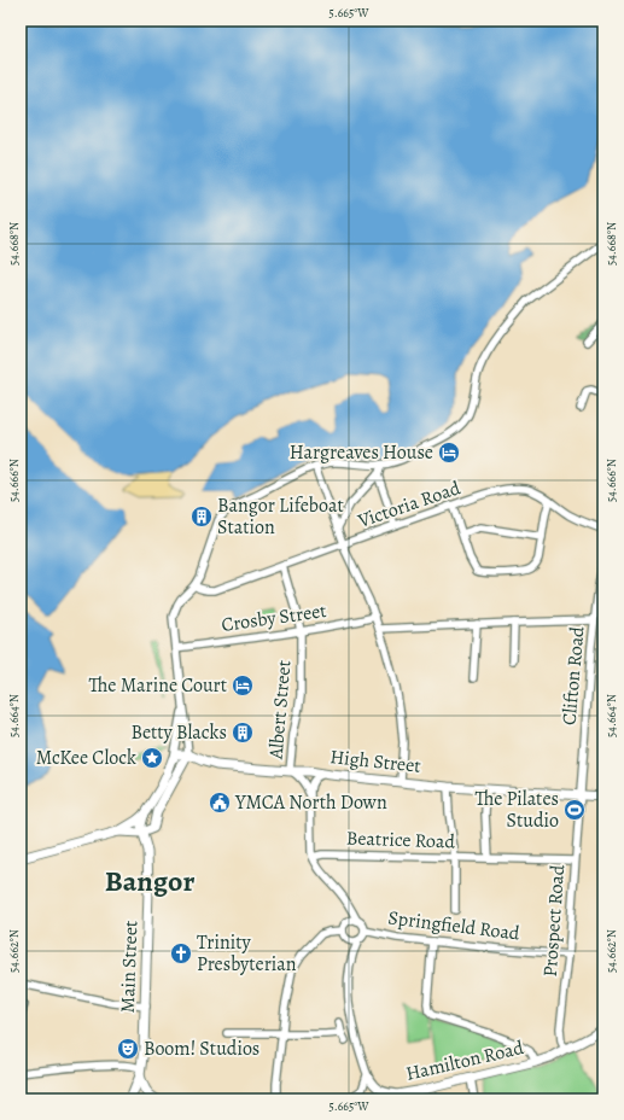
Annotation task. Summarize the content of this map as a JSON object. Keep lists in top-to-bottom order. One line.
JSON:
{"streets":{"main road":["High Street","Main Street","Hamilton Road"],"street":["Victoria Road","Crosby Street","Clifton Road","Albert Street","Beatrice Road","Prospect Road","Springfield Road"]},"crossings":[["Victoria Road","Albert Street"],["Crosby Street","Albert Street"],["Clifton Road","High Street"],["Clifton Road","Prospect Road"],["Albert Street","High Street"],["High Street","Prospect Road"],["Beatrice Road","Prospect Road"],["Prospect Road","Springfield Road"],["Prospect Road","Hamilton Road"]],"districts":["Bangor"],"places":{"hotel":["Hargreaves House","The Marine Court"],"building":["Bangor Lifeboat Station","Betty Blacks"],"place":["McKee Clock"],"public building":["YMCA North Down"],"sports":["The Pilates Studio"],"church":["Trinity Presbyterian"],"theatre":["Boom! Studios"]},"coordinates":["5.665°W","54.668°N","54.666°N","54.664°N","54.662°N"]}
